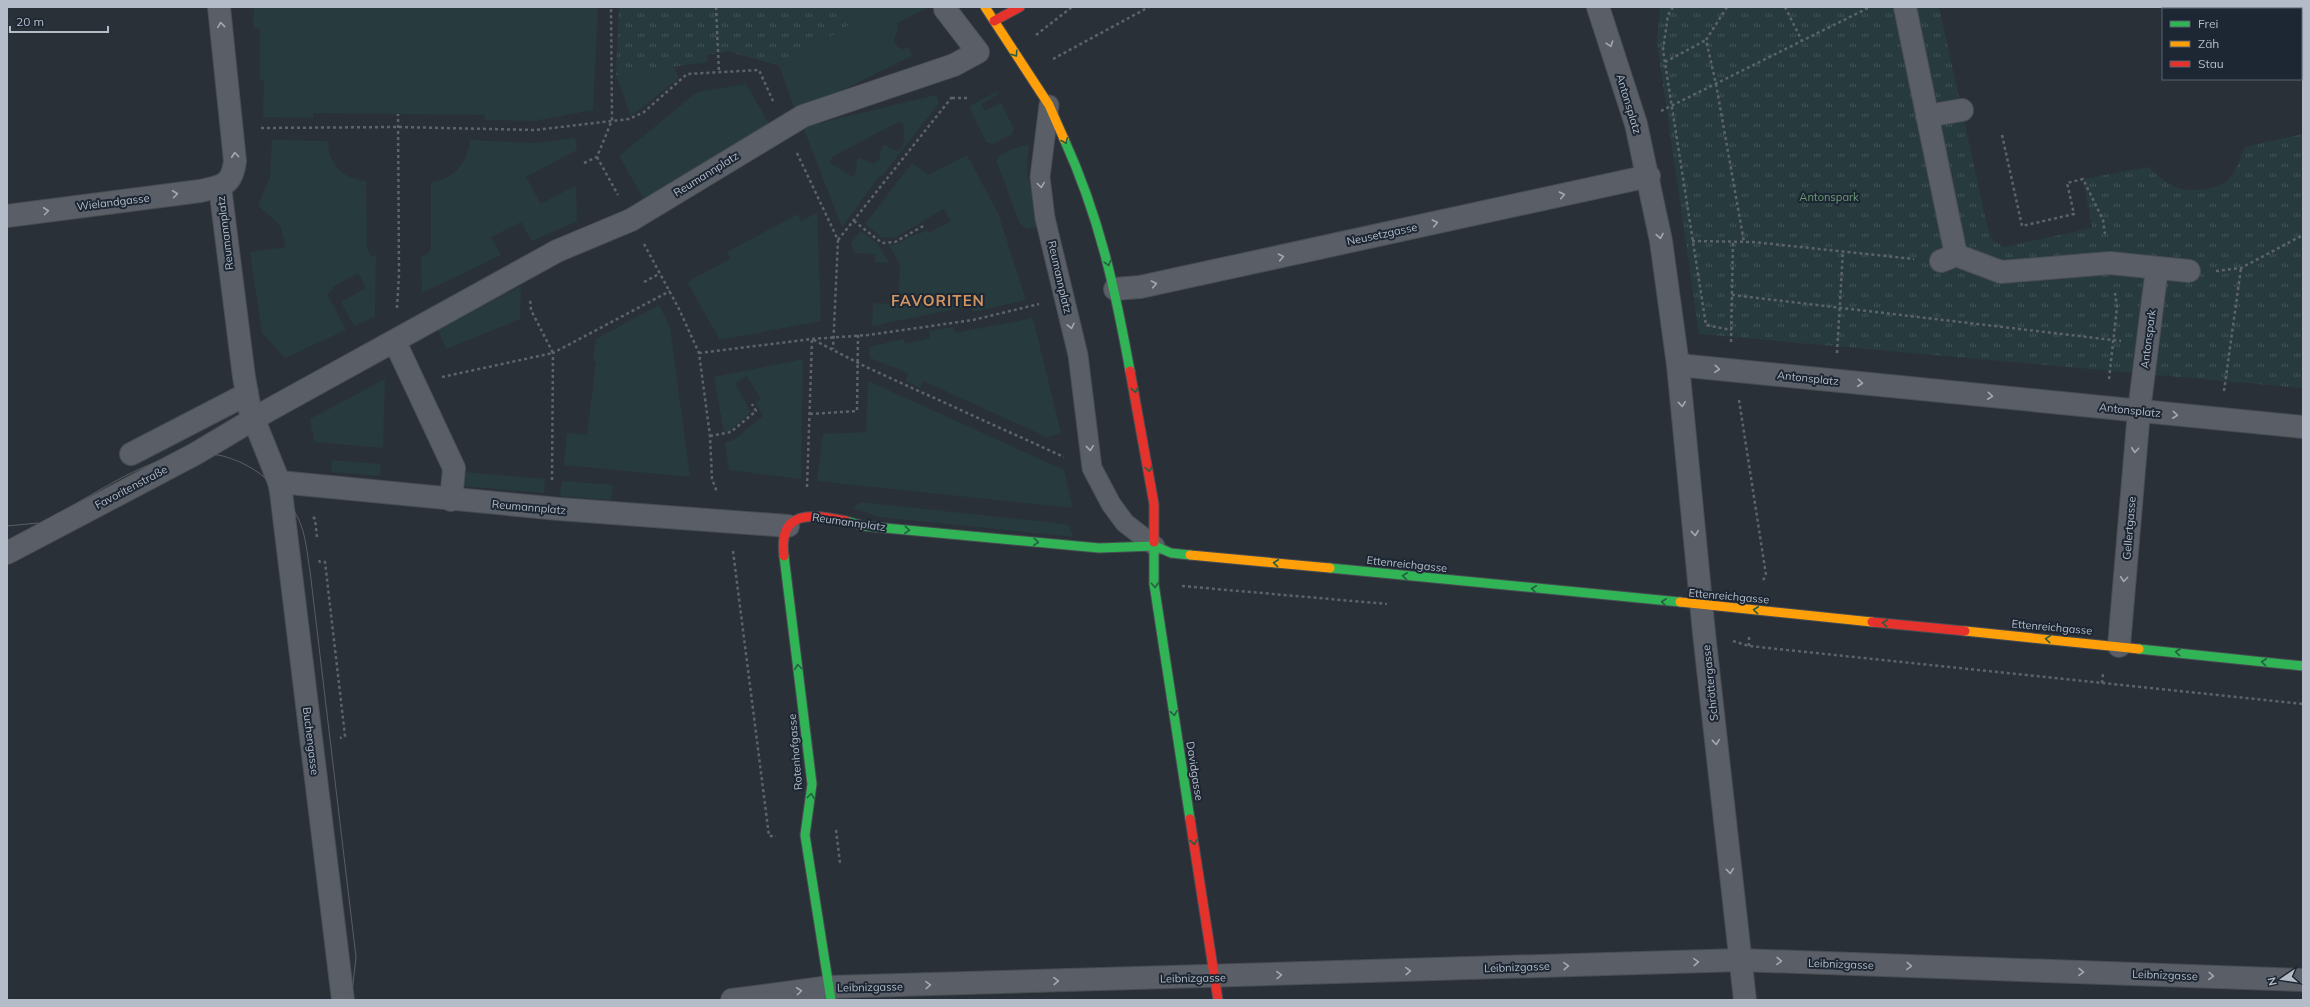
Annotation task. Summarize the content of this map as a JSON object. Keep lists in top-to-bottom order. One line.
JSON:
{"streets":{"street":["Antonsplatz","Reumannplatz","Wielandgasse","Neusetzgasse","Antonspark","Favoritenstraße","Gellertgasse","Ettenreichgasse","Schröttergasse","Buchengasse","Rotenhofgasse","Davidgasse","Leibnizgasse"]},"crossings":[["Antonsplatz","Neusetzgasse"],["Antonsplatz","Antonspark"],["Antonsplatz","Gellertgasse"],["Antonsplatz","Schröttergasse"],["Reumannplatz","Wielandgasse"],["Reumannplatz","Favoritenstraße"],["Reumannplatz","Ettenreichgasse"],["Reumannplatz","Buchengasse"],["Reumannplatz","Rotenhofgasse"],["Reumannplatz","Davidgasse"],["Antonspark","Gellertgasse"],["Gellertgasse","Ettenreichgasse"],["Ettenreichgasse","Schröttergasse"],["Ettenreichgasse","Davidgasse"],["Schröttergasse","Leibnizgasse"],["Rotenhofgasse","Leibnizgasse"],["Davidgasse","Leibnizgasse"]],"one_way":["Wielandgasse","Neusetzgasse","Gellertgasse","Ettenreichgasse","Schröttergasse","Rotenhofgasse","Davidgasse","Leibnizgasse"],"districts":["FAVORITEN"],"parks":["Antonspark"],"legend":["Frei","Zäh","Stau"],"scale_bar":"20 m","north":"left"}
